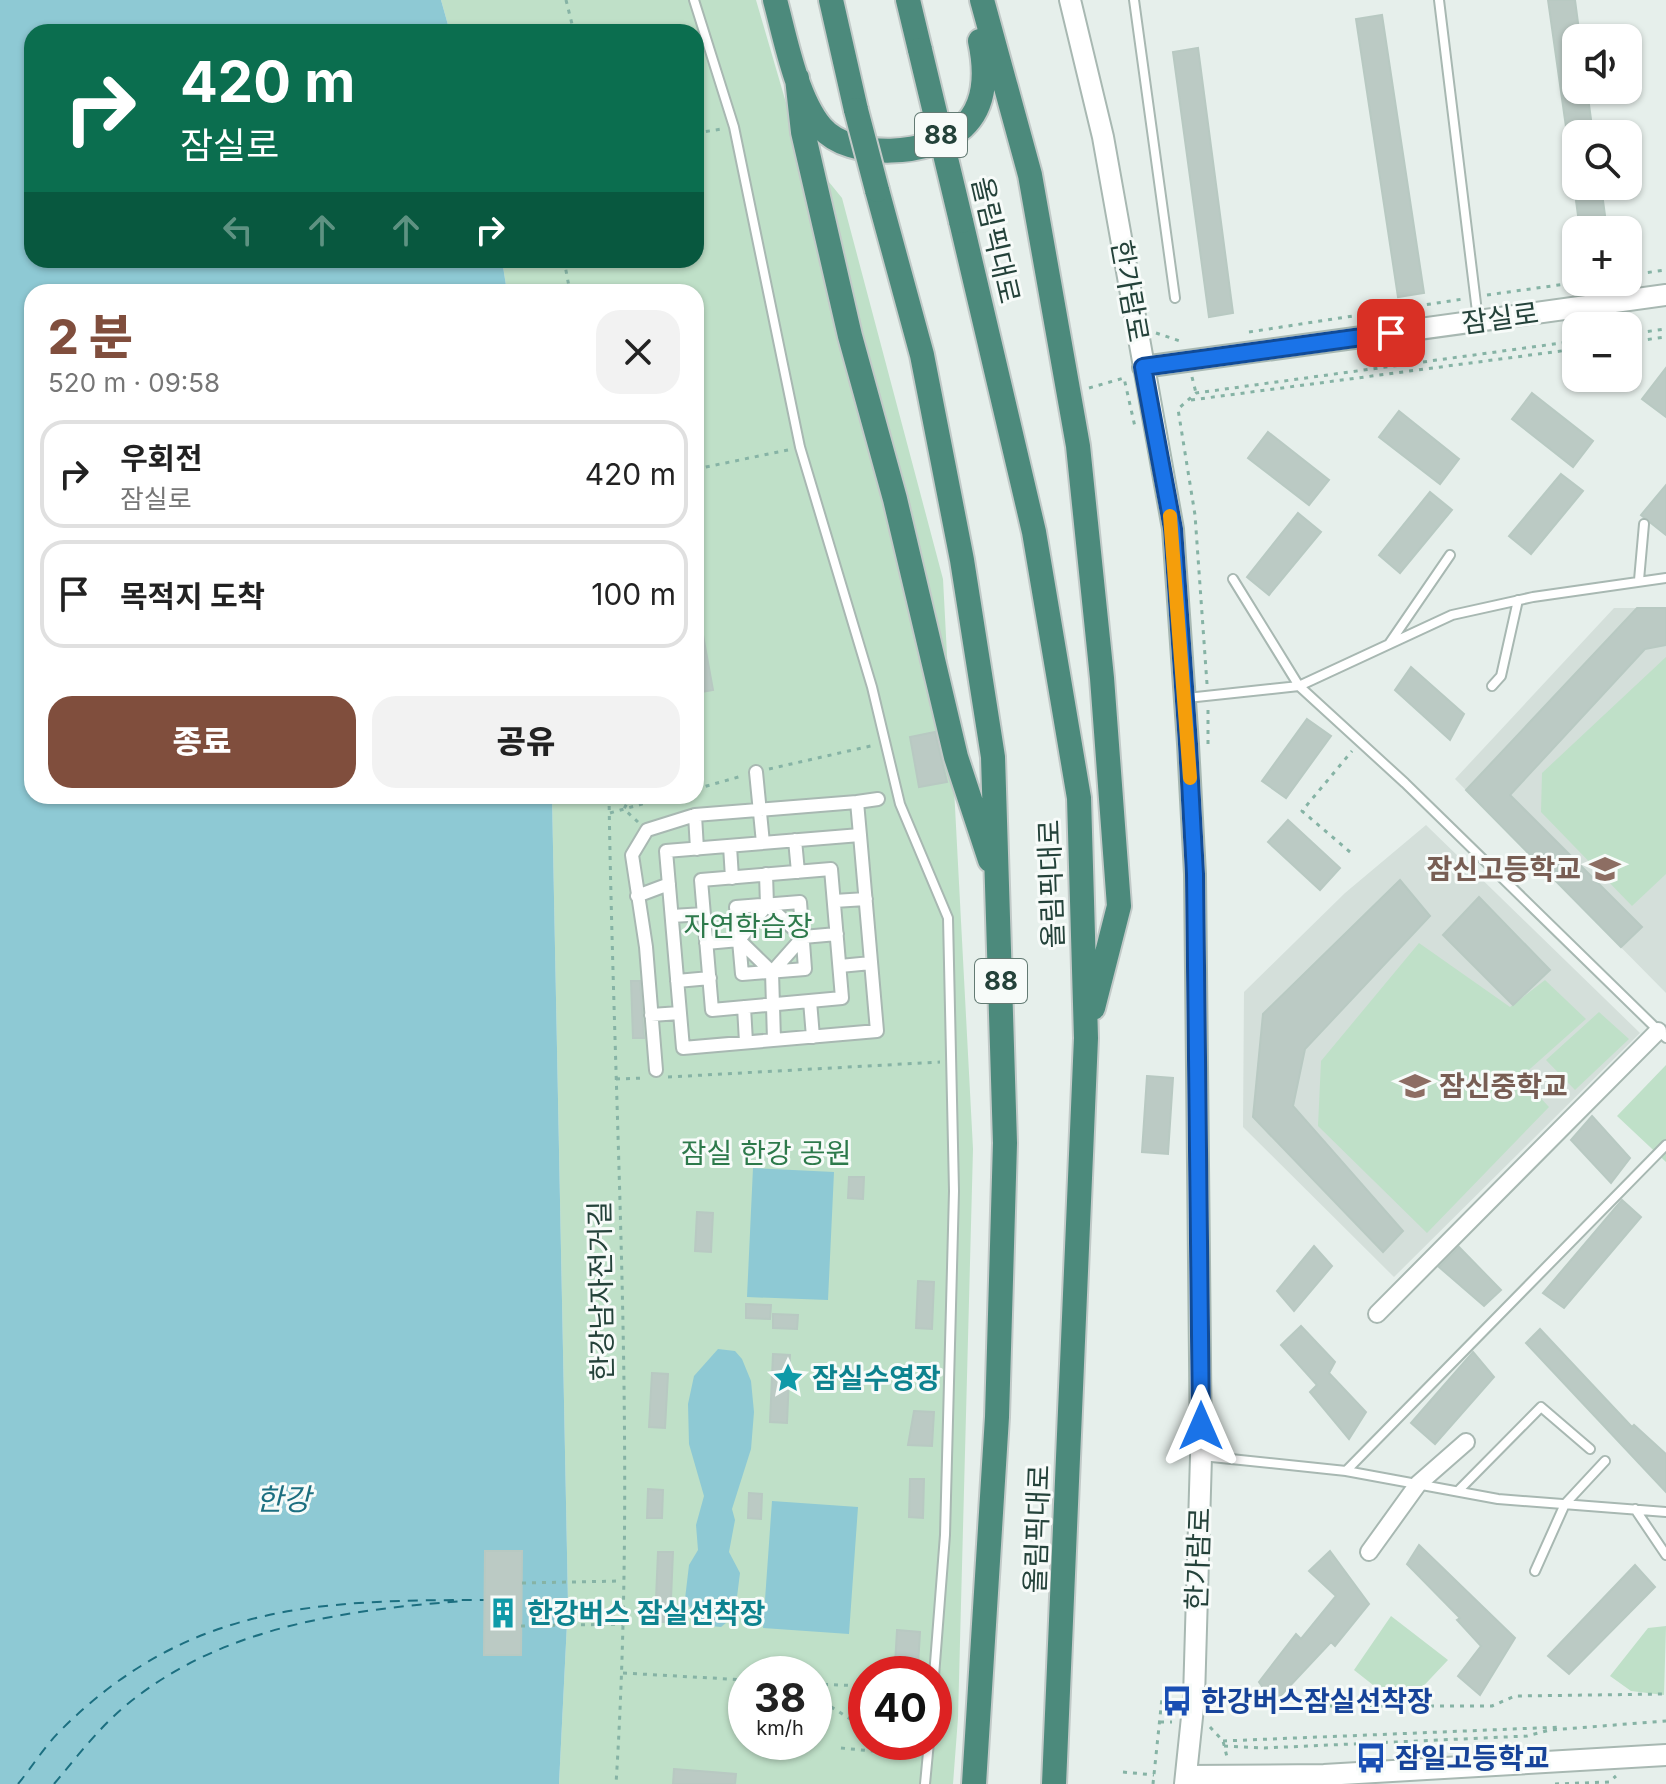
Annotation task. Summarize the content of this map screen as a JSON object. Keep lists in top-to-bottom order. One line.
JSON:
{"streets":{"highway":["88","올림픽대로"],"street":["한가람로","잠실로"],"path":["한강남자전거길"]},"crossings":[["한가람로","잠실로"]],"water":["한강"],"parks":["자연학습장","잠실 한강 공원"],"places":{"school or university":["잠신고등학교","잠신중학교"],"place":["잠실수영장"],"building":["한강버스 잠실선착장"],"bus stop":["한강버스잠실선착장","잠일고등학교"]},"page":{"map_buttons":["+","−"],"turn":["420 m","잠실로"],"heading":["2 분","520 m · 09:58"],"list":[{"name":"우회전","note":"잠실로","value":"420 m"},{"name":"목적지 도착","value":"100 m"}],"buttons":["종료","공유"],"speed":"38 km/h","limit":"40"}}
